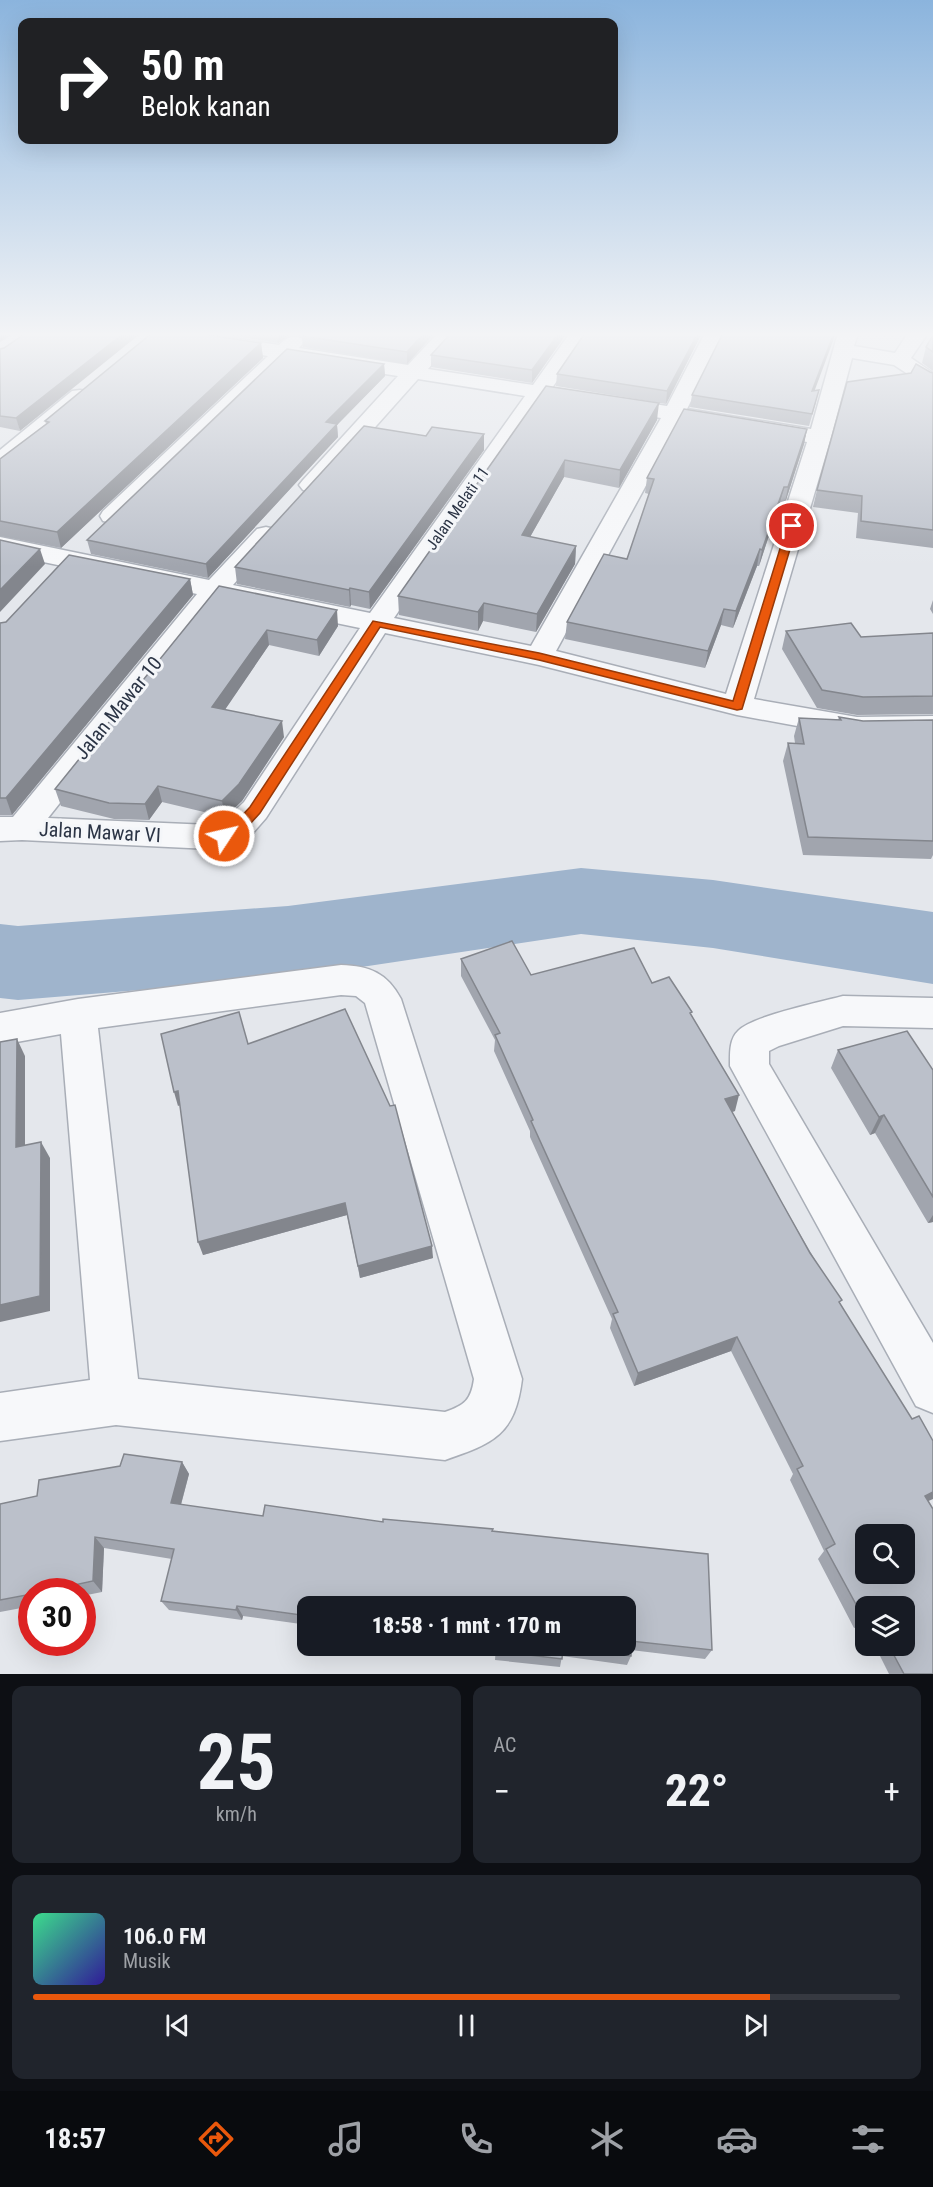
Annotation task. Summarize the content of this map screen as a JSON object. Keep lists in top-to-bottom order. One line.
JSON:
{"streets":{"street":["Jalan Melati 11","Jalan Mawar 10","Jalan Mawar VI"]},"crossings":[["Jalan Melati 11","Jalan Mawar VI"],["Jalan Mawar 10","Jalan Mawar VI"]],"page":{"turn":["50 m","Belok kanan"],"limit":"30","trip":"18:58 · 1 mnt · 170 m","tile":[["25","km/h"],"AC"],"heat":["−","22°","+"],"song":["106.0 FM","Musik"],"tabs":"18:57"}}
